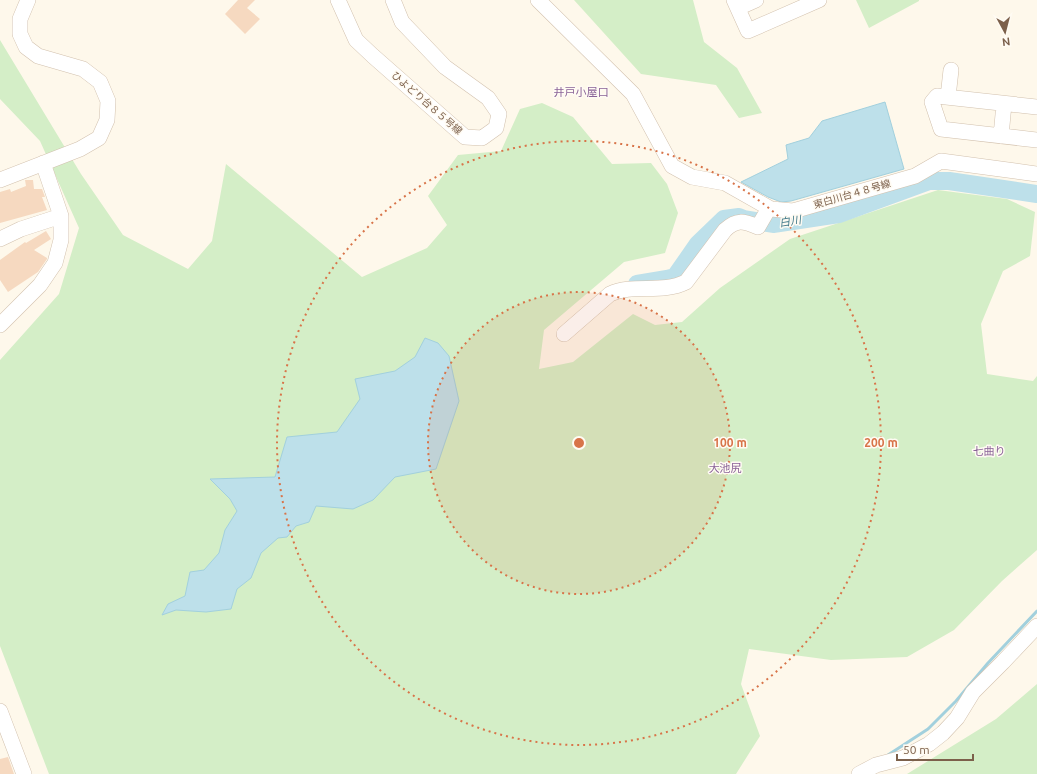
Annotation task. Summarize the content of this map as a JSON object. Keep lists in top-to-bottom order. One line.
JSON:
{"streets":{"street":["ひよどり台８５号線","東白川台４８号線"]},"districts":["井戸小屋口","七曲り","大池尻"],"water":["白川"],"scale_bar":"50 m","north":"bottom","rings":["100 m","200 m"]}
